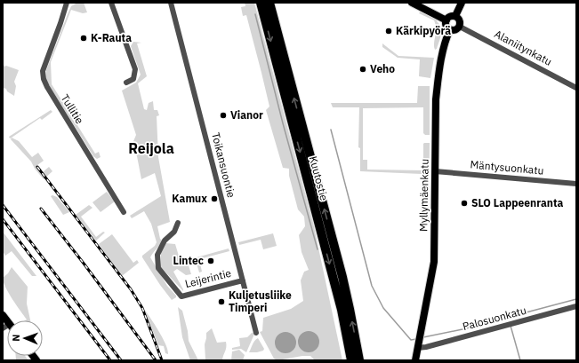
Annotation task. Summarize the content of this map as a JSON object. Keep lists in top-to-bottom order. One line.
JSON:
{"streets":{"highway":["Kuutostie"],"main road":["Myllymäenkatu"],"street":["Alaniitynkatu","Tullitie","Toikansuontie","Mäntysuonkatu","Leijerintie","Palosuonkatu"]},"crossings":[["Alaniitynkatu","Myllymäenkatu"],["Toikansuontie","Leijerintie"],["Mäntysuonkatu","Myllymäenkatu"],["Myllymäenkatu","Palosuonkatu"]],"districts":["Reijola"],"places":["Kärkipyörä","K-Rauta","Veho","Vianor","Kamux","SLO Lappeenranta","Lintec","Kuljetusliike Timperi"],"north":"left"}
